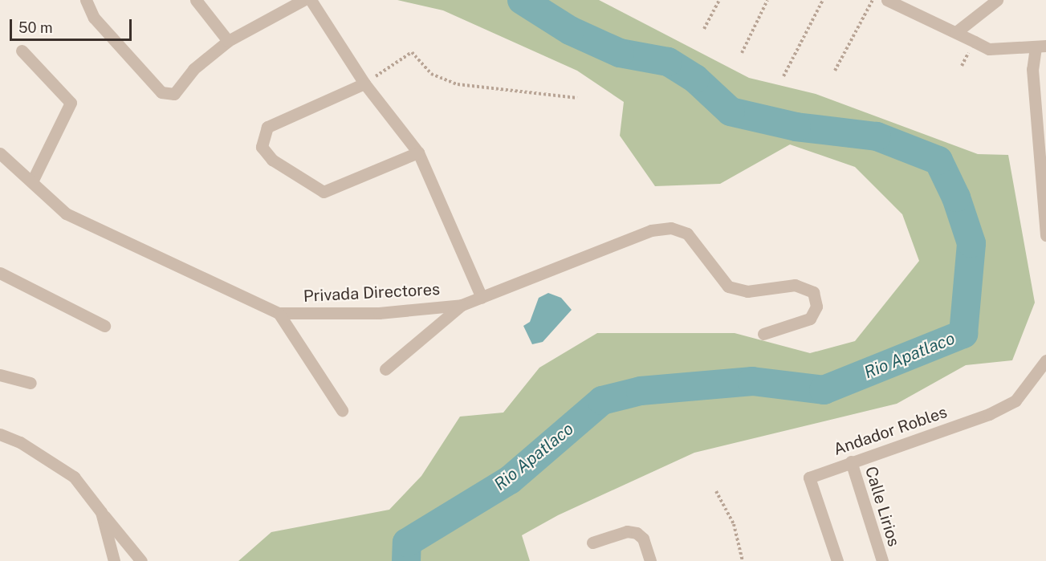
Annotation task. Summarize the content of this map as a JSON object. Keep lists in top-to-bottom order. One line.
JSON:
{"streets":{"street":["Privada Directores","Andador Robles","Calle Lirios"]},"crossings":[["Andador Robles","Calle Lirios"]],"water":["Rio Apatlaco"],"scale_bar":"50 m"}
